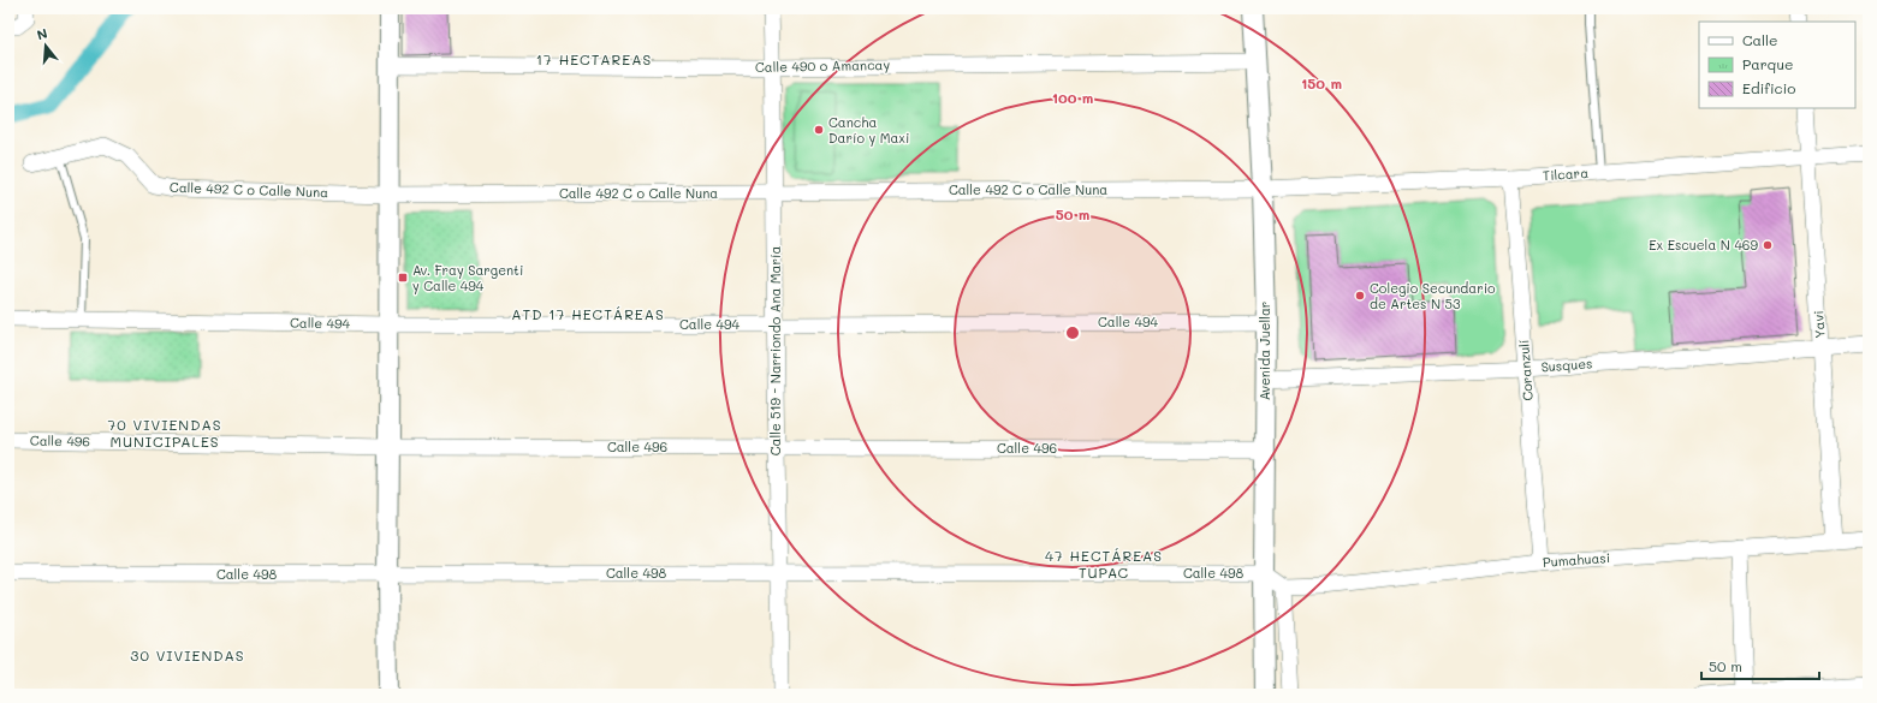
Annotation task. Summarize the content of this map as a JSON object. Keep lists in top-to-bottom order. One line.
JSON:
{"streets":{"street":["Calle 490 o Amancay","Tilcara","Calle 492 C o Calle Nuna","Calle 494","Yavi","Calle 519 - Narriondo Ana María","Avenida Juellar","Susques","Coranzulí","Calle 496","Pumahuasi","Calle 498"]},"crossings":[["Calle 490 o Amancay","Calle 519 - Narriondo Ana María"],["Calle 490 o Amancay","Avenida Juellar"],["Tilcara","Calle 492 C o Calle Nuna"],["Tilcara","Yavi"],["Tilcara","Avenida Juellar"],["Tilcara","Coranzulí"],["Calle 492 C o Calle Nuna","Calle 519 - Narriondo Ana María"],["Calle 492 C o Calle Nuna","Avenida Juellar"],["Calle 494","Calle 519 - Narriondo Ana María"],["Calle 494","Avenida Juellar"],["Yavi","Susques"],["Yavi","Pumahuasi"],["Calle 519 - Narriondo Ana María","Calle 496"],["Calle 519 - Narriondo Ana María","Calle 498"],["Avenida Juellar","Susques"],["Avenida Juellar","Calle 496"],["Avenida Juellar","Calle 498"],["Susques","Coranzulí"],["Coranzulí","Pumahuasi"]],"districts":["17 HECTAREAS","ATD 17 HECTÁREAS","70 VIVIENDAS MUNICIPALES","47 HECTÁREAS TUPAC","30 VIVIENDAS"],"places":{"other":["Cancha Darío y Maxi","Ex Escuela N 469","Colegio Secundario de Artes N 53"],"transit":["Av. Fray Sargenti y Calle 494"]},"legend":["Calle","Parque","Edificio"],"scale_bar":"50 m","north":"top","rings":["150 m","100 m","50 m"]}
